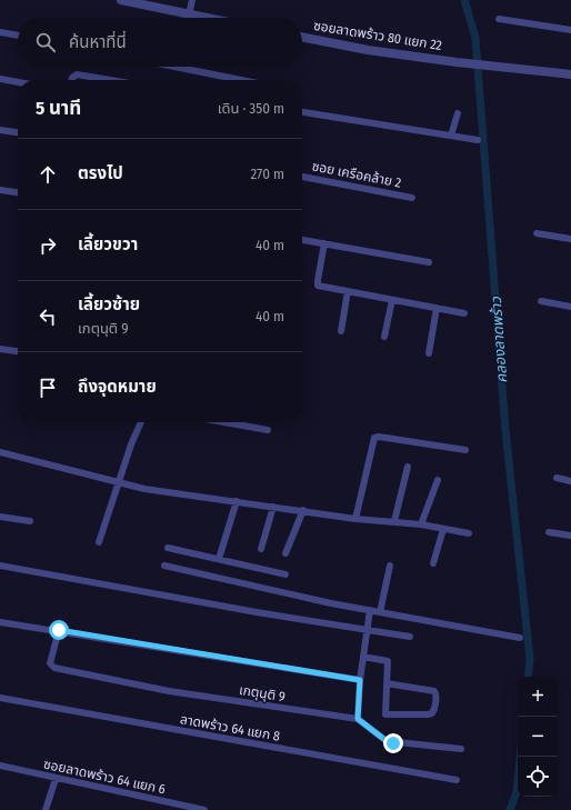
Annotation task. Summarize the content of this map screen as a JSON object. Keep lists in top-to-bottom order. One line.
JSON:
{"streets":{"street":["ซอยลาดพร้าว 80 แยก 22","ซอย เครือคล้าย 2","เกตุนุติ 9","ลาดพร้าว 64 แยก 8","ซอยลาดพร้าว 64 แยก 6"]},"water":["คลองลาดพร้าว"],"page":{"search":"ค้นหาที่นี่","heading":["5 นาที","เดิน · 350 m"],"list":[["ตรงไป","270 m"],["เลี้ยวขวา","40 m"],["เลี้ยวซ้าย","เกตุนุติ 9","40 m"],"ถึงจุดหมาย"],"map_buttons":["+","−"]}}
